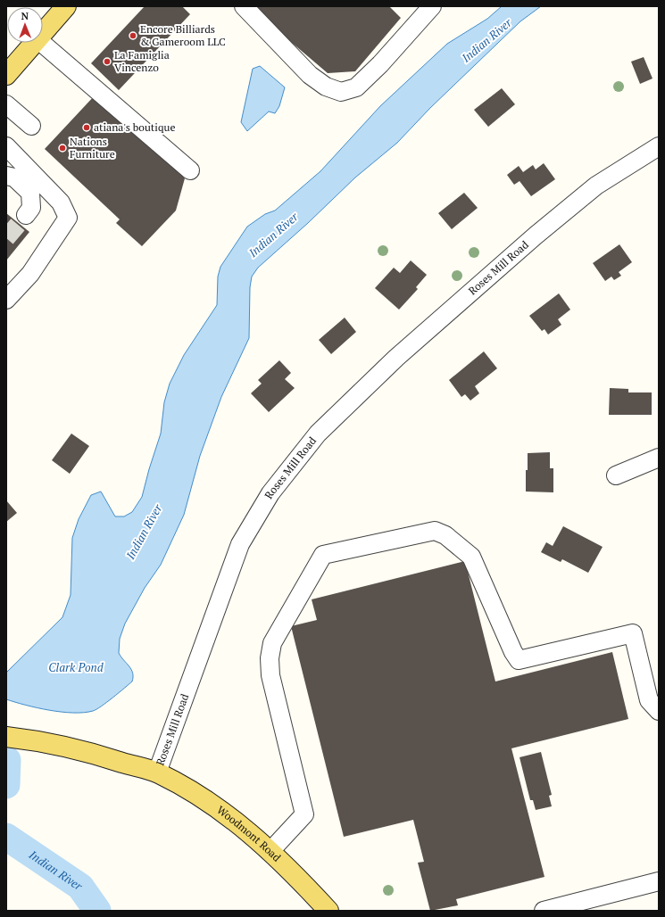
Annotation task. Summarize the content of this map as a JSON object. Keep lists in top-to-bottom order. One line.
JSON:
{"streets":{"main road":["Roses Mill Road","Woodmont Road"]},"crossings":[["Roses Mill Road","Woodmont Road"]],"water":["Indian River","Clark Pond"],"places":["Encore Billiards & Gameroom LLC","La Famiglia Vincenzo","atiana's boutique","Nations Furniture"],"north":"top"}
